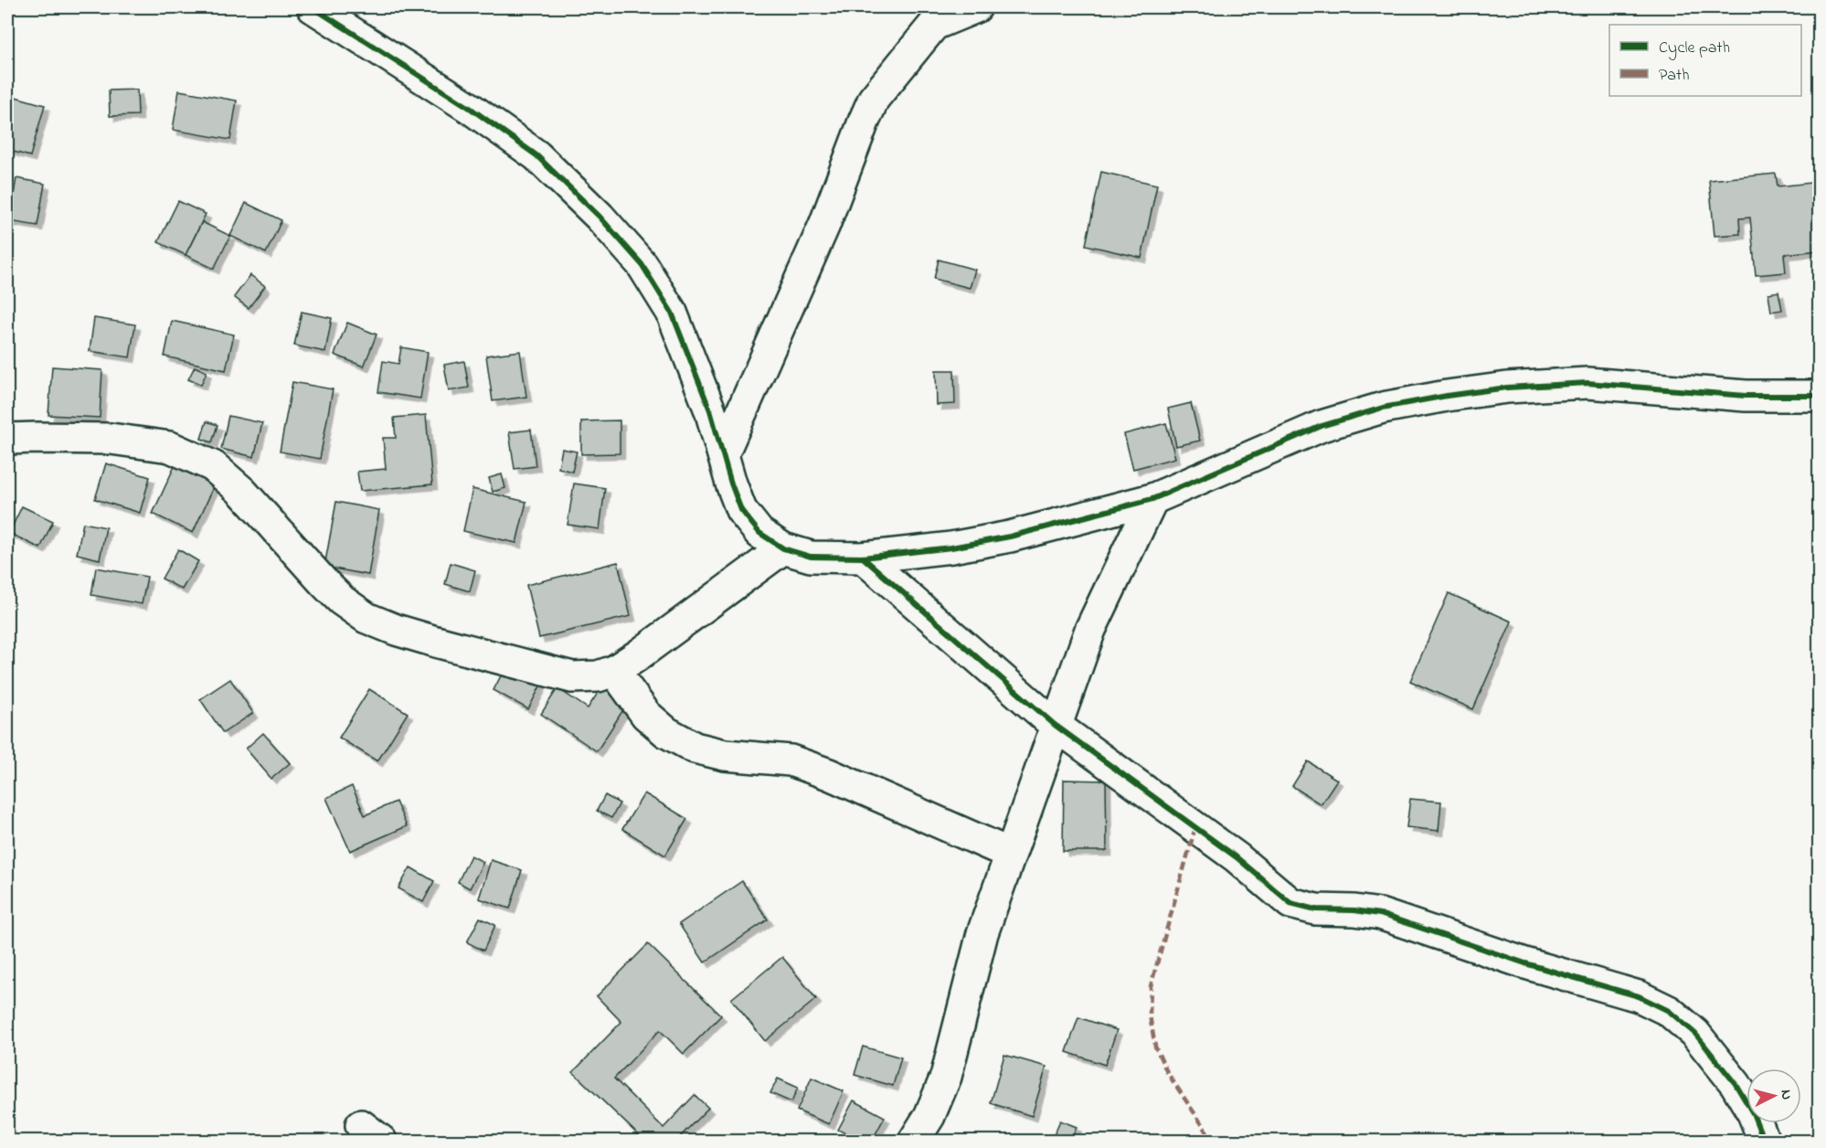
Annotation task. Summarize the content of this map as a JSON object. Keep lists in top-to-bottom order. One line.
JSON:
{"legend":["Cycle path","Path"],"north":"right"}
